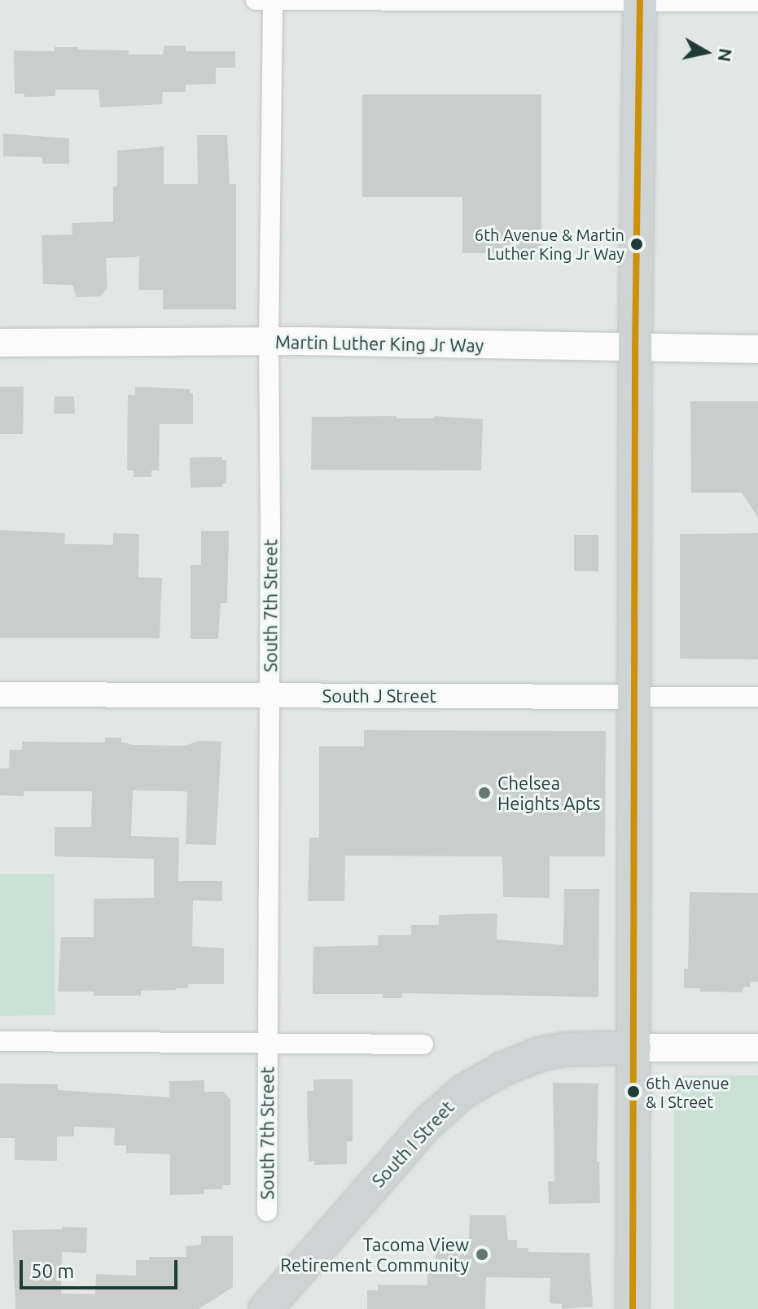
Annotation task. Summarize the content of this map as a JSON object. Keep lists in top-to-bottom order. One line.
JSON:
{"streets":{"main road":["Martin Luther King Jr Way","South I Street"],"street":["South 7th Street","South J Street"]},"crossings":[["Martin Luther King Jr Way","South 7th Street"],["South 7th Street","South J Street"]],"places":["6th Avenue & Martin Luther King Jr Way","Chelsea Heights Apts","6th Avenue & I Street","Tacoma View Retirement Community"],"scale_bar":"50 m","north":"right"}
